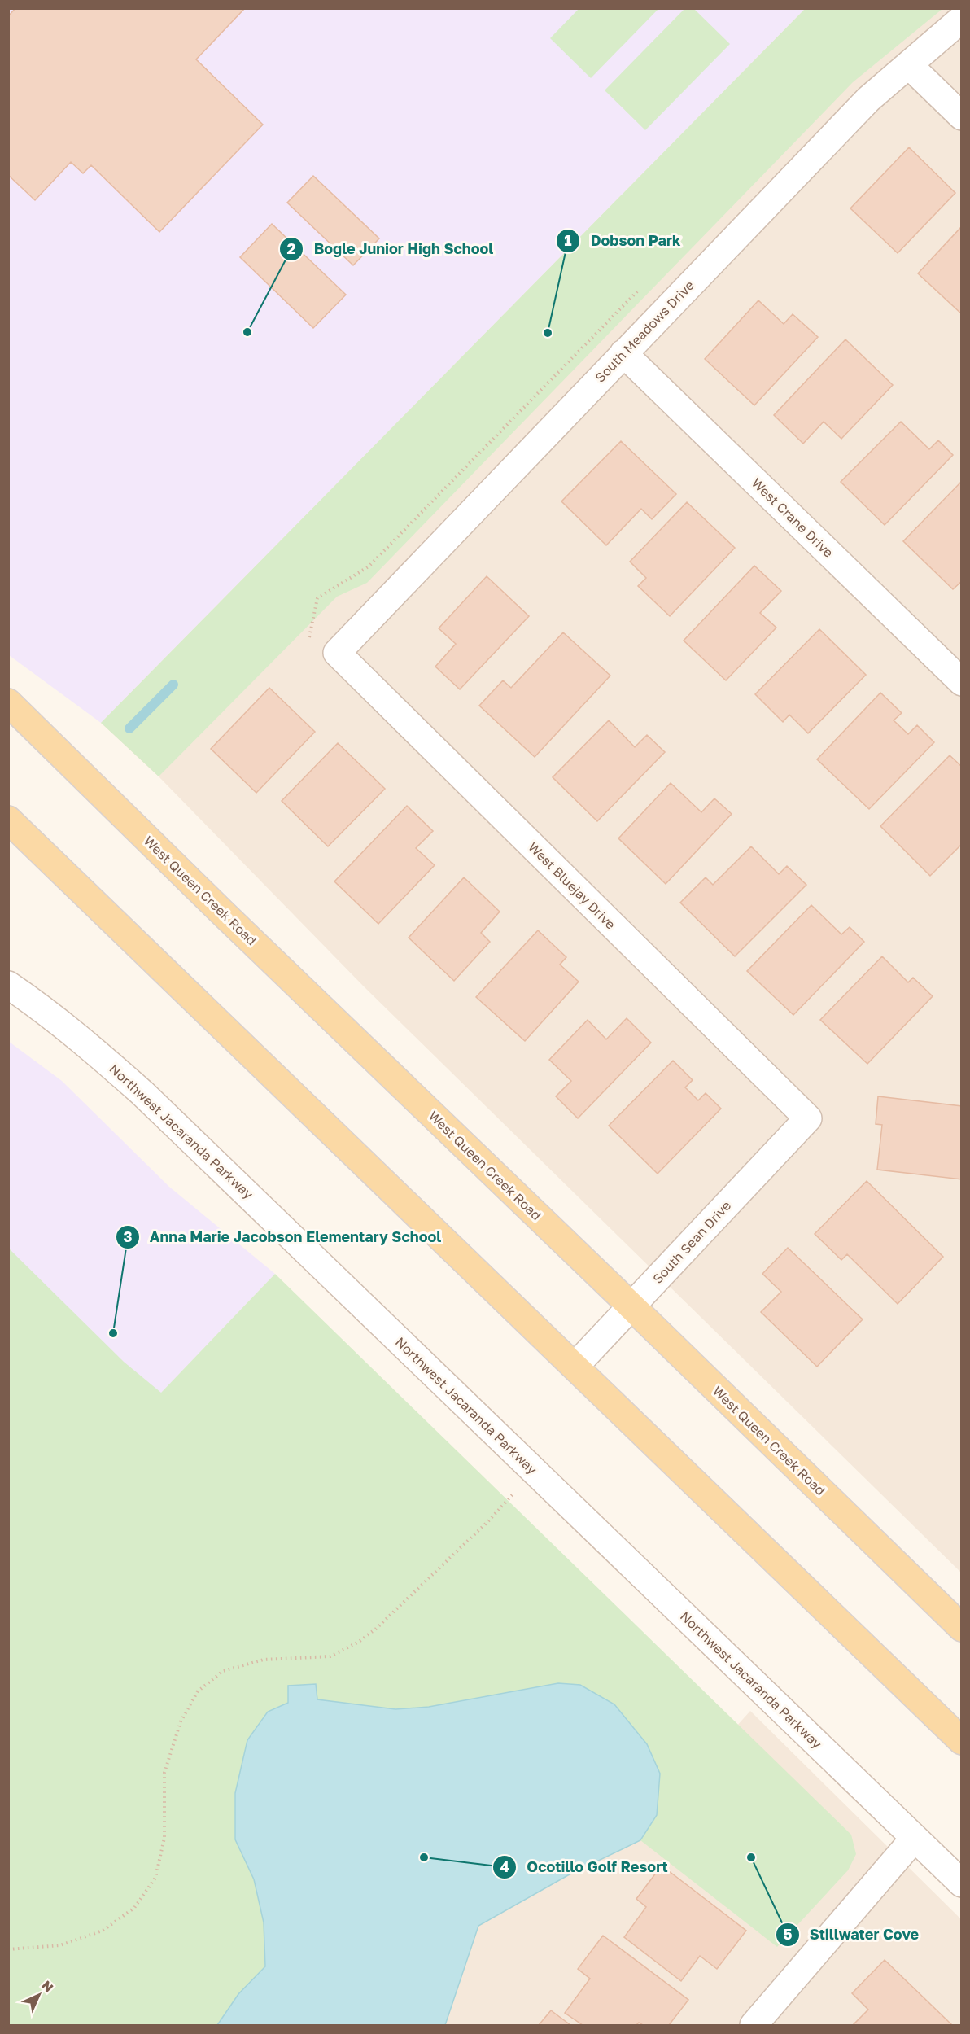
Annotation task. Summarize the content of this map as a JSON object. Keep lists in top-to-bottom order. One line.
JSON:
{"streets":{"main road":["West Queen Creek Road"],"street":["South Meadows Drive","West Crane Drive","West Bluejay Drive","Northwest Jacaranda Parkway","South Sean Drive"]},"crossings":[["South Meadows Drive","West Crane Drive"],["South Meadows Drive","West Bluejay Drive"],["West Bluejay Drive","South Sean Drive"],["West Queen Creek Road","South Sean Drive"]],"places":["Bogle Junior High School","Dobson Park","Anna Marie Jacobson Elementary School","Ocotillo Golf Resort","Stillwater Cove"],"north":"top right"}
